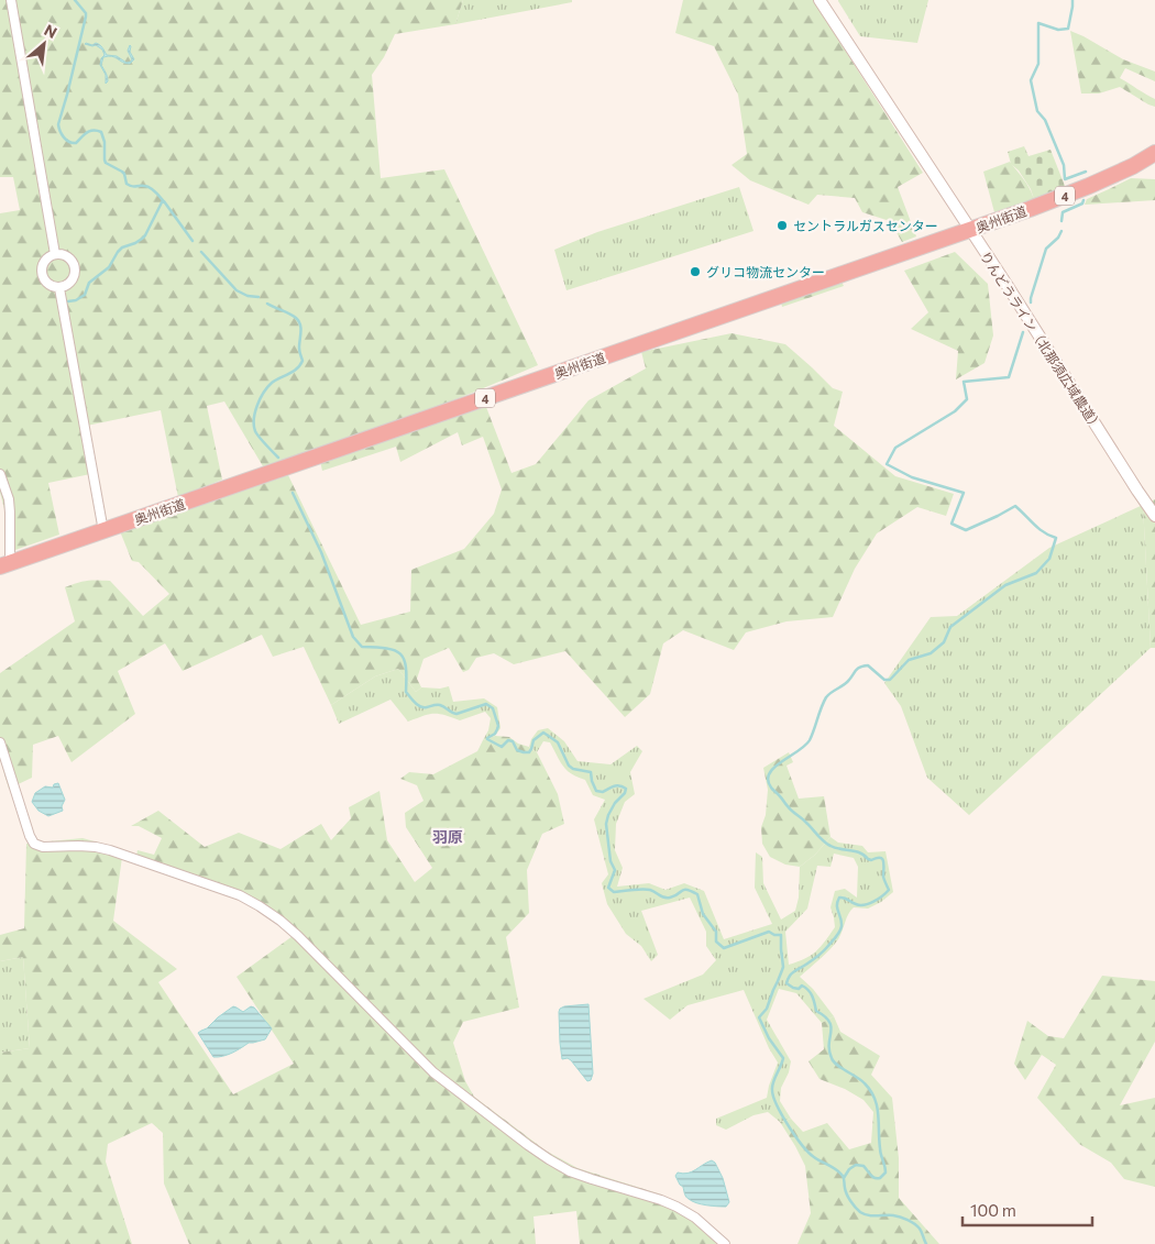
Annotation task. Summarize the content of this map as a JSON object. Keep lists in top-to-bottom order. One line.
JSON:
{"streets":{"highway":["4","奥州街道"],"street":["りんどうライン（北那須広域農道）"]},"crossings":[["奥州街道","りんどうライン（北那須広域農道）"]],"districts":["羽原"],"places":["セントラルガスセンター","グリコ物流センター"],"scale_bar":"100 m","north":"top right"}
